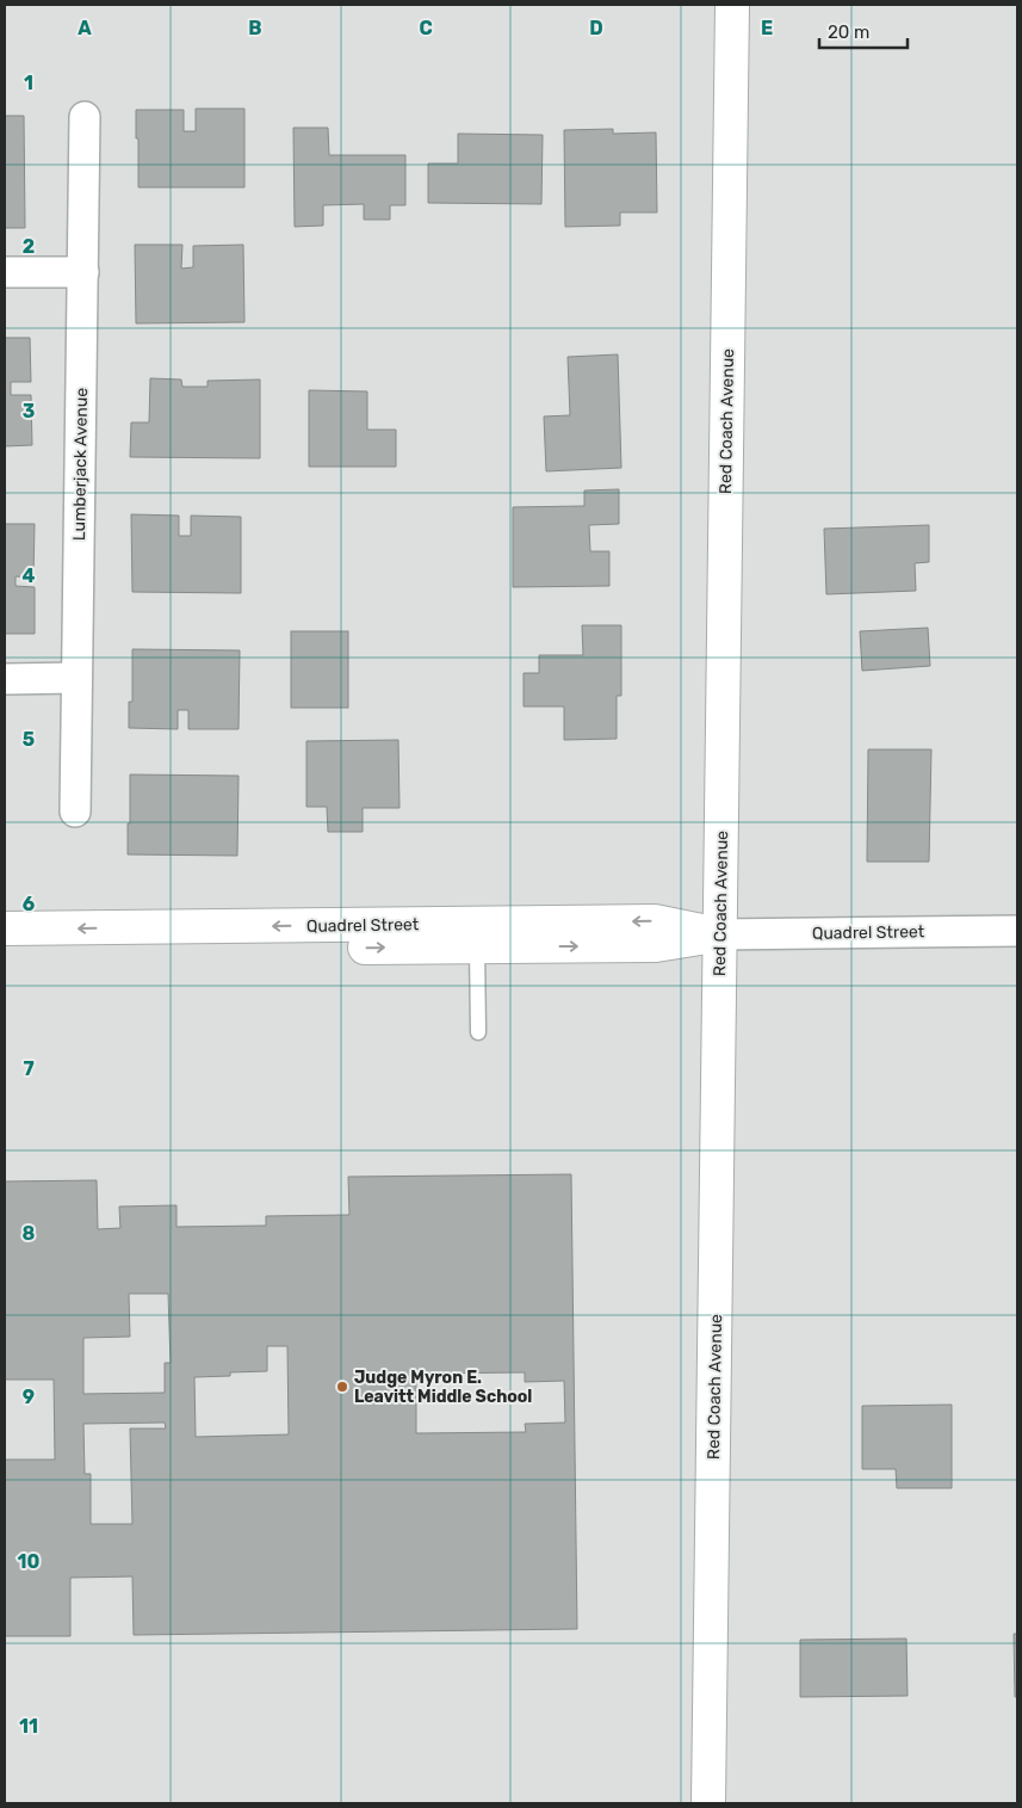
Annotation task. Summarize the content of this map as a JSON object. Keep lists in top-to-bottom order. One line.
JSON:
{"streets":{"street":["Red Coach Avenue","Lumberjack Avenue","Quadrel Street"]},"crossings":[["Red Coach Avenue","Quadrel Street"]],"places":["Judge Myron E. Leavitt Middle School"],"scale_bar":"20 m","grid":{"columns":["A","B","C","D","E"],"rows":["1","2","3","4","5","6","7","8","9","10","11"]}}
